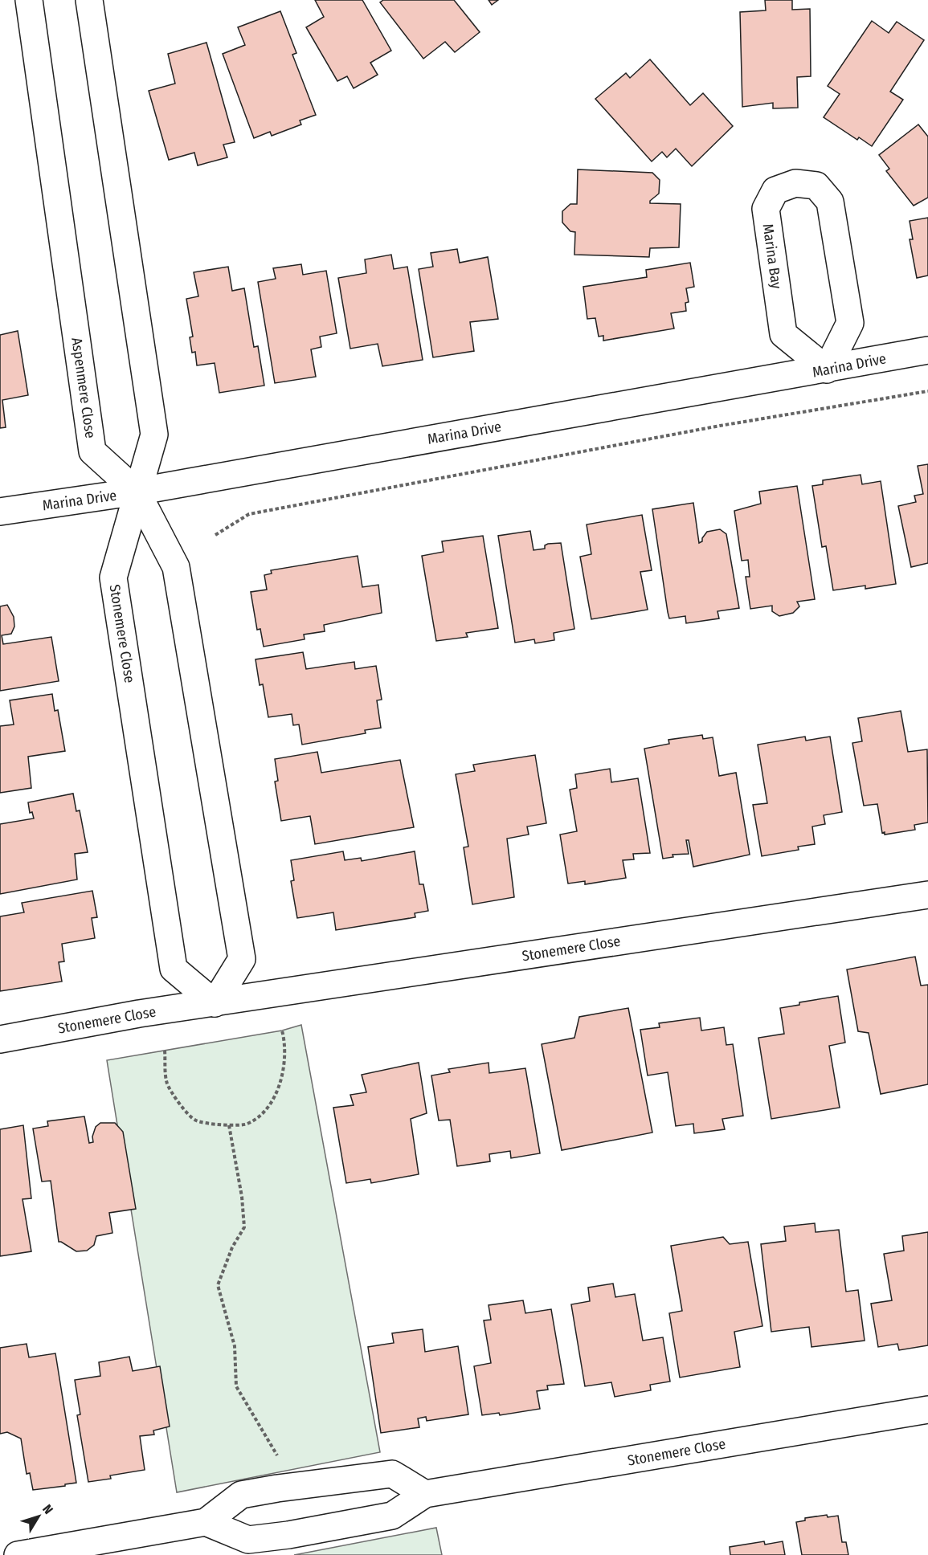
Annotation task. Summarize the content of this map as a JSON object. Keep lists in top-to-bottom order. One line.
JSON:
{"streets":{"street":["Marina Bay","Marina Drive","Aspenmere Close","Stonemere Close"]},"crossings":[["Marina Bay","Marina Drive"],["Marina Drive","Aspenmere Close"],["Marina Drive","Stonemere Close"],["Aspenmere Close","Stonemere Close"]],"north":"top right"}
